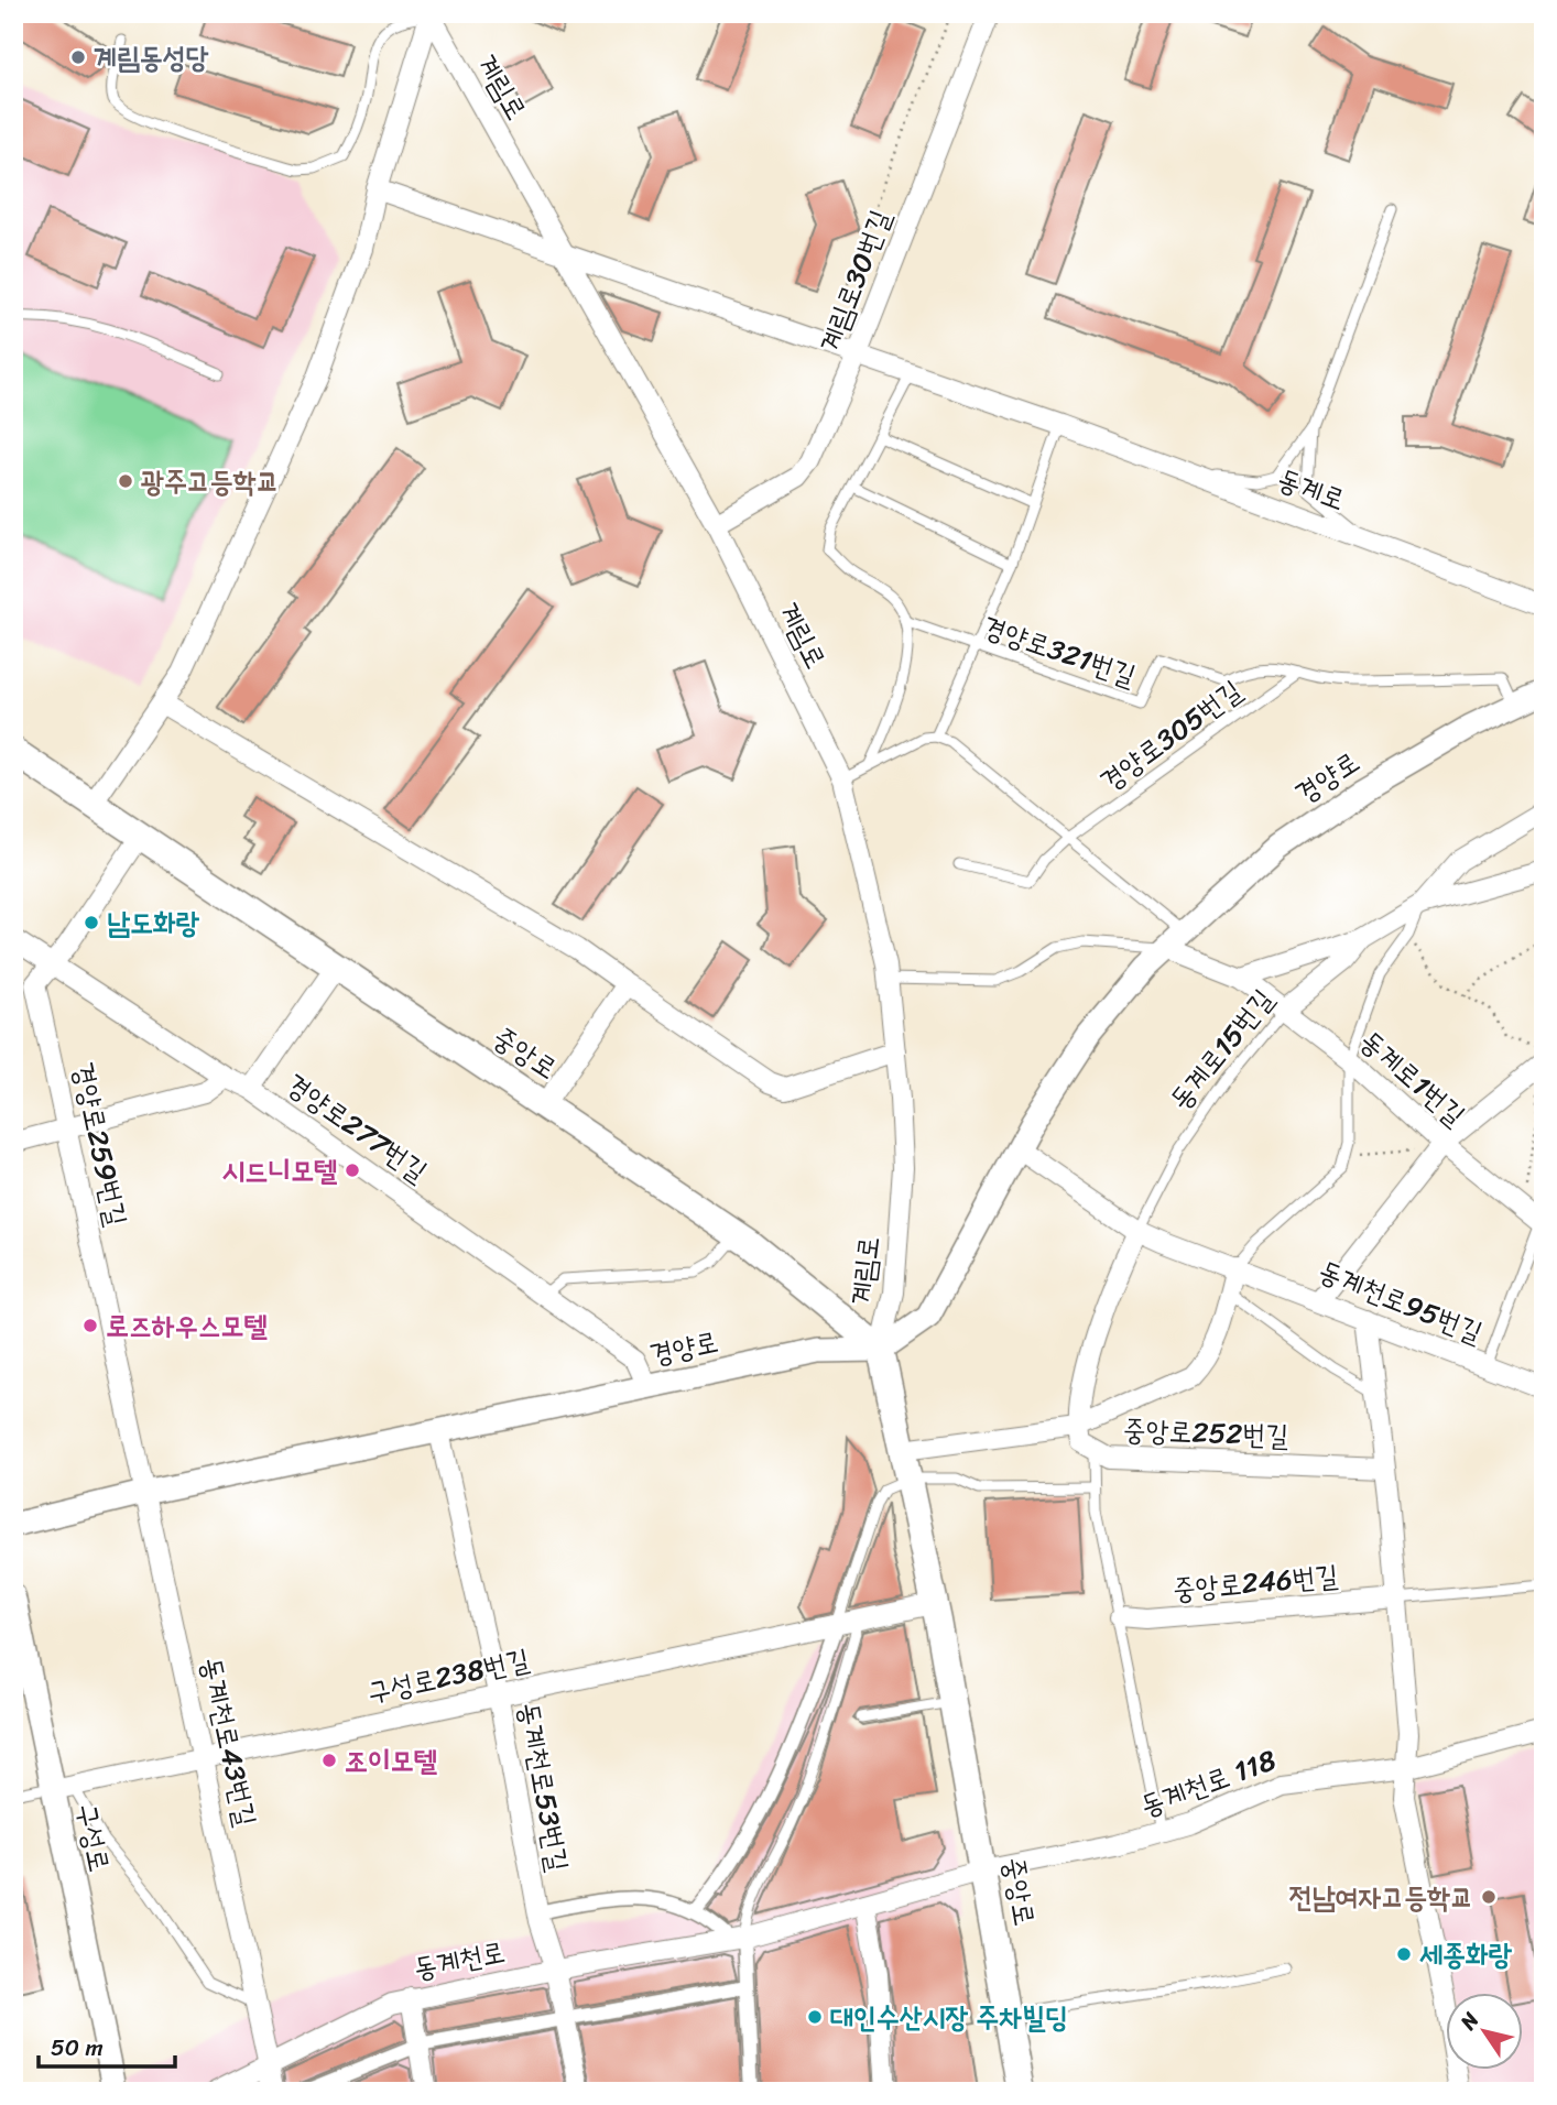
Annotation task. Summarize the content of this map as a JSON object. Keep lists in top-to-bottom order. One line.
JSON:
{"streets":{"main road":["중앙로"],"street":["계림로","계림로30번길","동계로","경양로","동계로15번길","동계로1번길","경양로277번길","경양로259번길","동계천로95번길","중앙로252번길","중앙로246번길","구성로238번길","동계천로43번길","동계천로 118","동계천로53번길","구성로","동계천로"],"lane":["경양로321번길","경양로305번길"]},"crossings":[["계림로","계림로30번길"],["계림로","동계로"],["계림로","경양로"],["계림로","중앙로"],["계림로30번길","동계로"],["경양로321번길","경양로305번길"],["경양로321번길","경양로"],["경양로","중앙로"],["경양로","동계로1번길"],["경양로","경양로277번길"],["경양로","경양로259번길"],["경양로","동계천로95번길"],["경양로","동계천로43번길"],["경양로","동계천로53번길"],["동계로15번길","동계로1번길"],["동계로15번길","동계천로95번길"],["중앙로","경양로259번길"],["중앙로","구성로238번길"],["중앙로","동계천로 118"],["중앙로","동계천로"],["경양로277번길","경양로259번길"],["경양로259번길","동계천로43번길"],["구성로238번길","동계천로43번길"],["구성로238번길","동계천로53번길"],["구성로238번길","구성로"],["동계천로43번길","동계천로"],["동계천로 118","동계천로"],["동계천로53번길","동계천로"]],"places":["계림동성당","광주고등학교","남도화랑","시드니모텔","로즈하우스모텔","조이모텔","전남여자고등학교","세종화랑","대인수산시장 주차빌딩"],"scale_bar":"50 m","north":"top left"}
